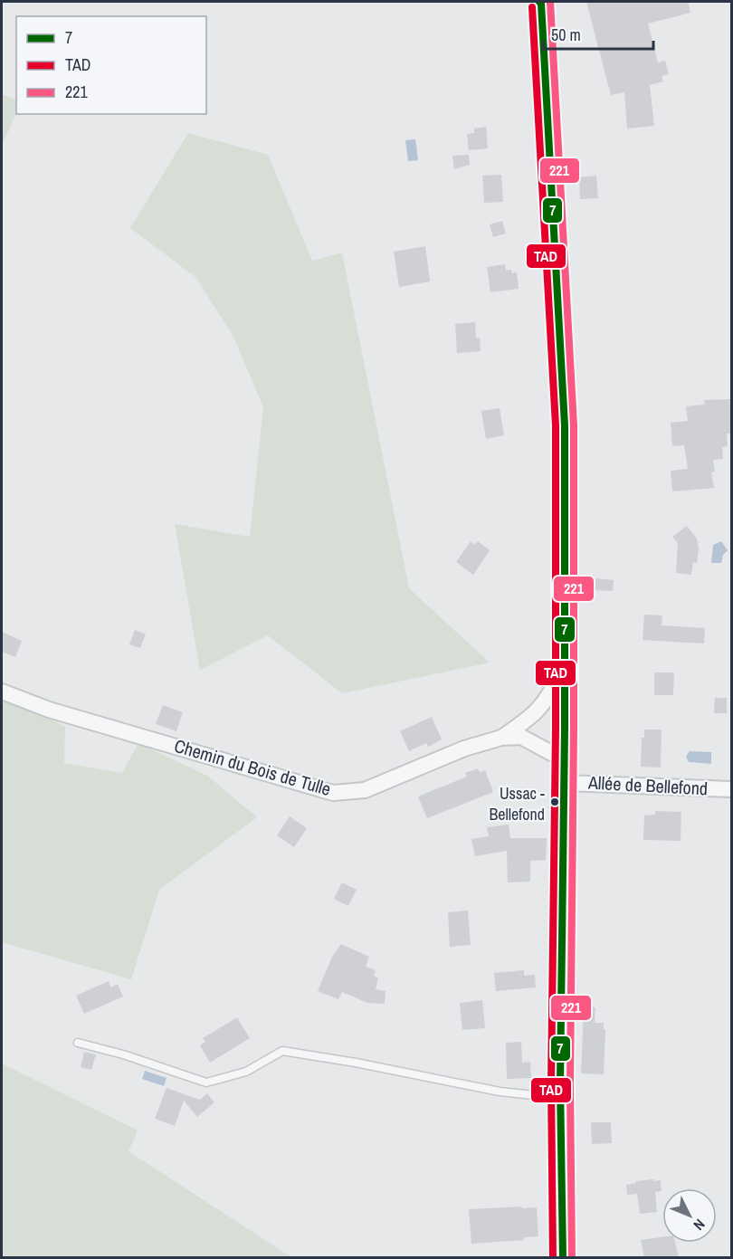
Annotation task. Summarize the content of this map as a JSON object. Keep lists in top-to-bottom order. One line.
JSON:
{"streets":{"street":["Chemin du Bois de Tulle","Allée de Bellefond"]},"places":["Ussac - Bellefond"],"lines":["transit line 7","transit line 221","transit line TAD"],"legend":["7","TAD","221"],"scale_bar":"50 m","north":"bottom right"}
